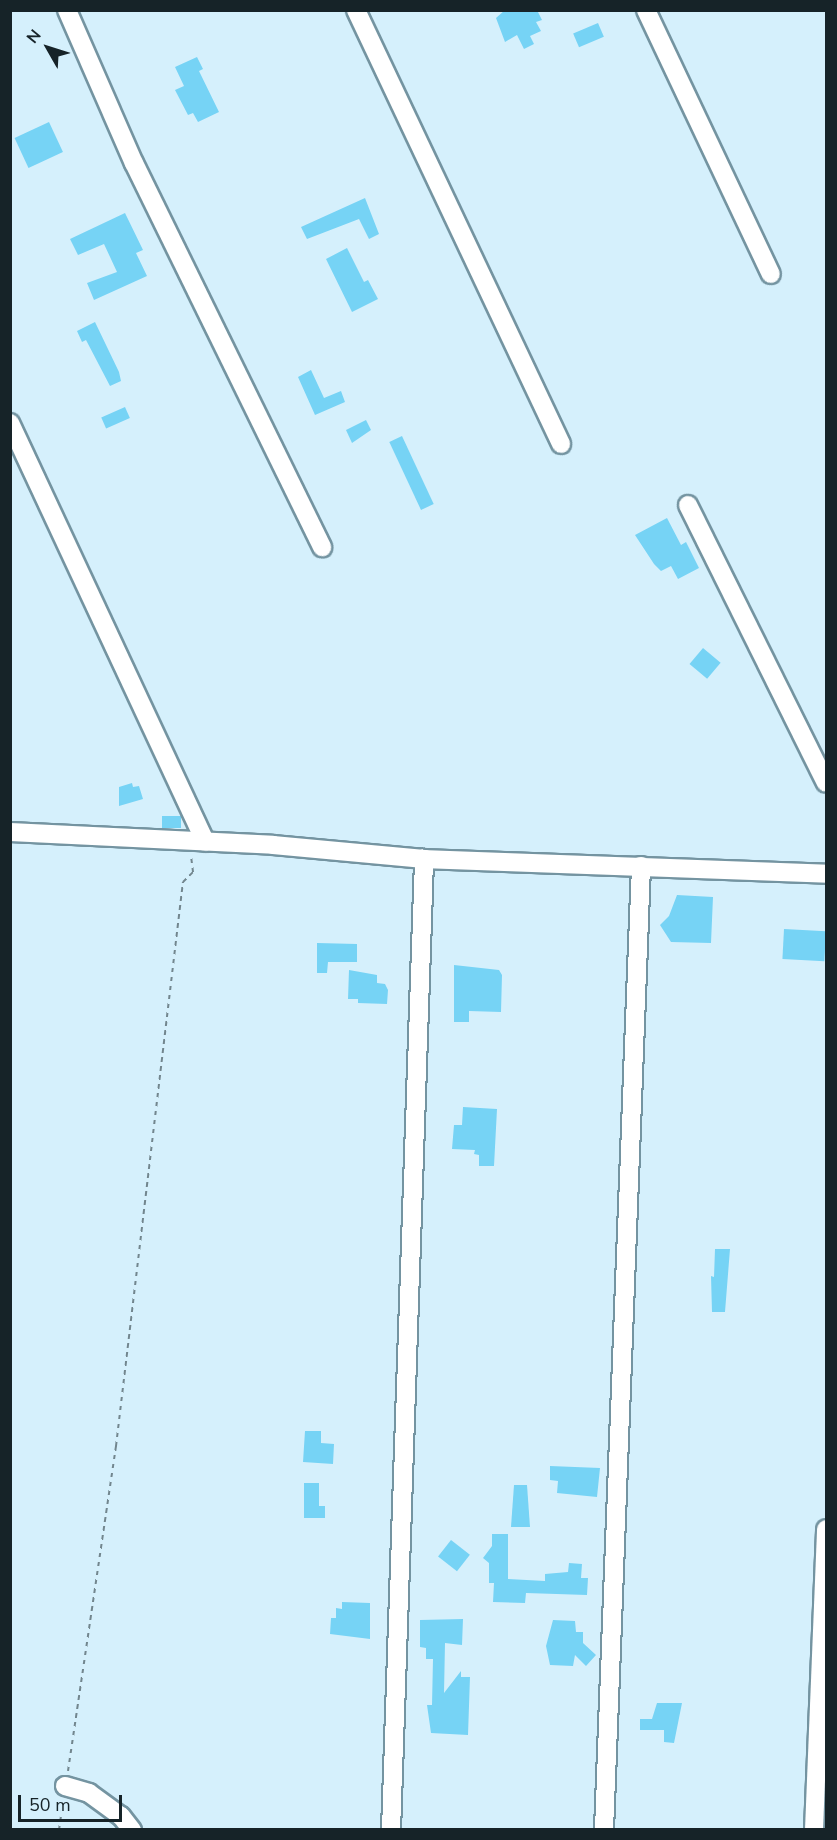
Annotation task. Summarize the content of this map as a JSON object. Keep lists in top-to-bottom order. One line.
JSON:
{"scale_bar":"50 m","north":"top left"}
